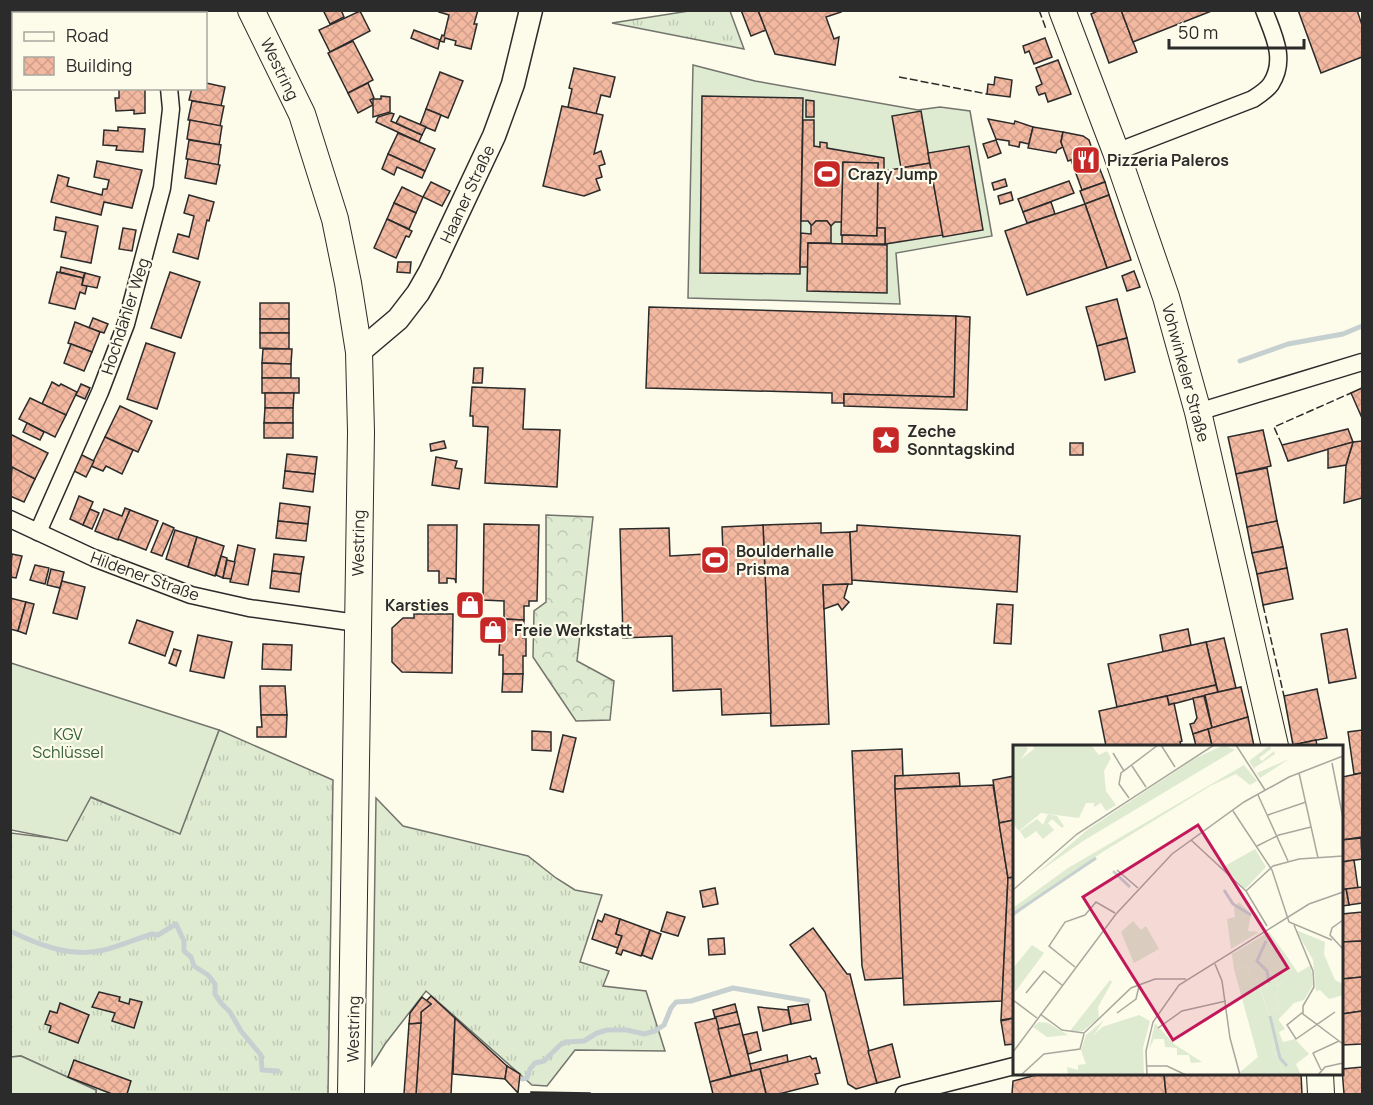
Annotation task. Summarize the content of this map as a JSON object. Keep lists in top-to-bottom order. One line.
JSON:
{"streets":{"main road":["Westring","Haaner Straße","Vohwinkeler Straße"],"street":["Hochdahler Weg","Hildener Straße"]},"crossings":[["Westring","Haaner Straße"],["Westring","Hildener Straße"],["Hochdahler Weg","Hildener Straße"]],"parks":["KGV Schlüssel"],"places":{"restaurant":["Pizzeria Paleros"],"sports":["Crazy Jump","Boulderhalle Prisma"],"place":["Zeche Sonntagskind"],"shop":["Karsties","Freie Werkstatt"]},"legend":["Road","Building"],"scale_bar":"50 m"}
